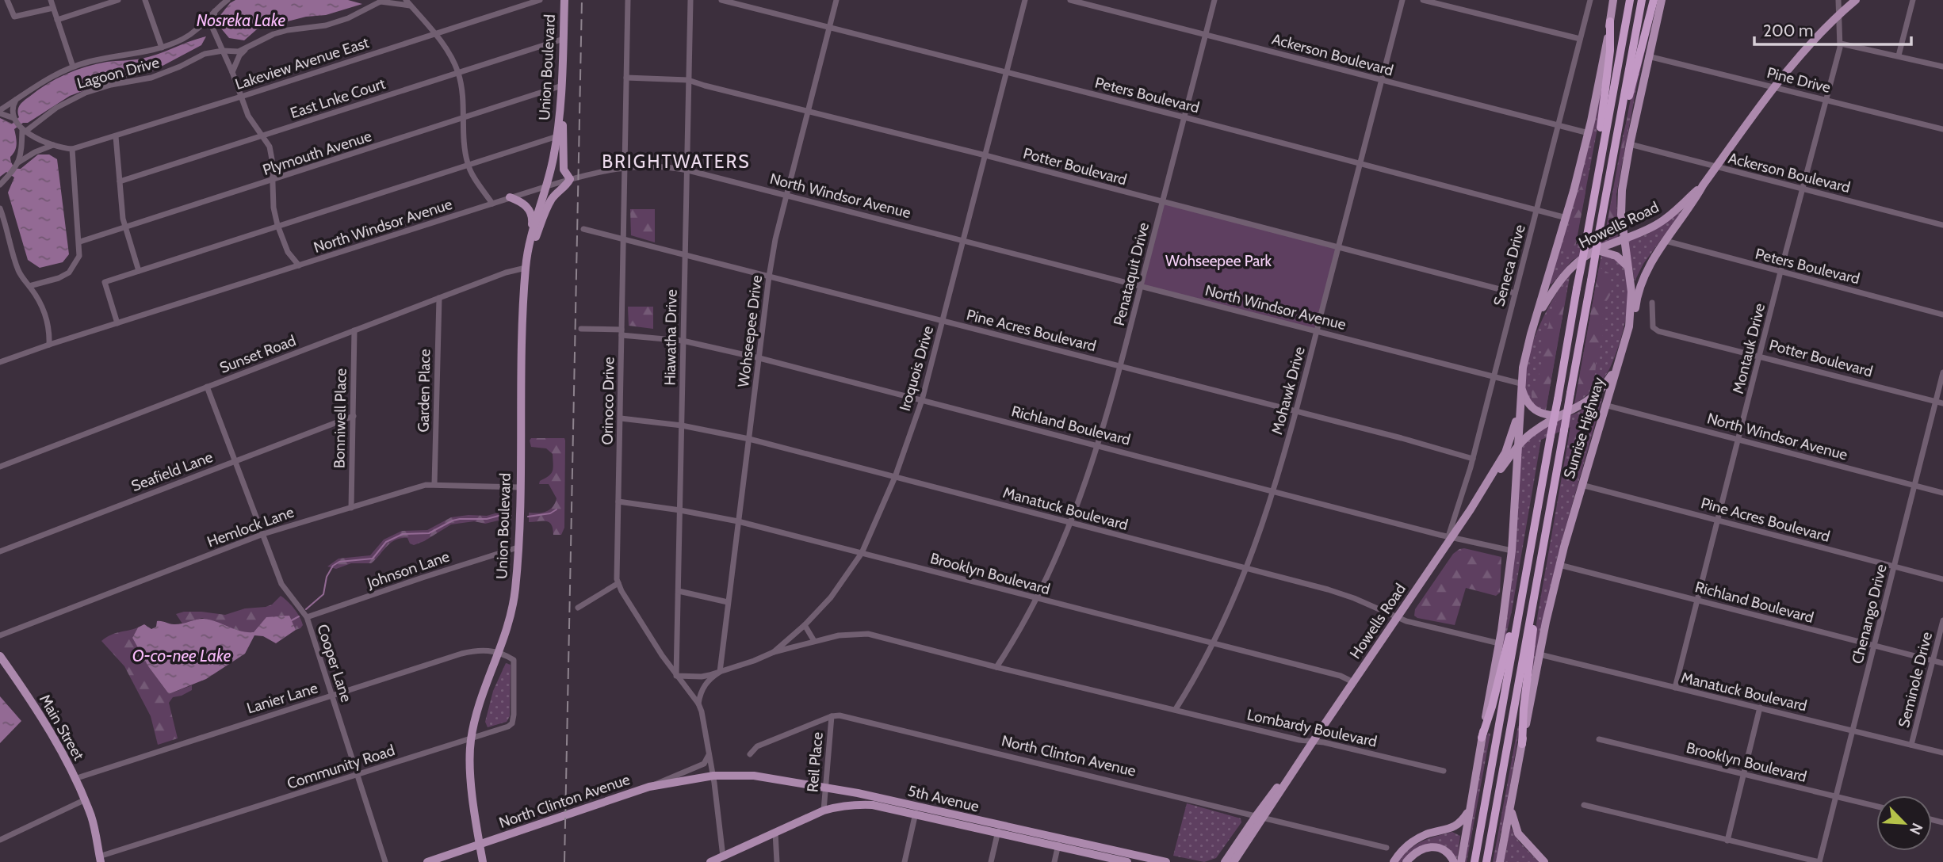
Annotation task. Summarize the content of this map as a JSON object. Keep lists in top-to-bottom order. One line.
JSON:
{"streets":{"highway":["Sunrise Highway"],"main road":["Union Boulevard","Howells Road","Main Street","North Clinton Avenue","5th Avenue"],"street":["Ackerson Boulevard","Lakeview Avenue East","Lagoon Drive","Pine Drive","Peters Boulevard","East Lnke Court","Plymouth Avenue","Potter Boulevard","North Windsor Avenue","Seneca Drive","Penataquit Drive","Pine Acres Boulevard","Wohseepee Drive","Hiawatha Drive","Montauk Drive","Sunset Road","Iroquois Drive","Garden Place","Mohawk Drive","Orinoco Drive","Bonniwell Place","Richland Boulevard","Seafield Lane","Manatuck Boulevard","Hemlock Lane","Johnson Lane","Brooklyn Boulevard","Chenango Drive","Cooper Lane","Seminole Drive","Lanier Lane","Lombardy Boulevard","Reil Place","Community Road"]},"crossings":[["Ackerson Boulevard","Howells Road"],["Ackerson Boulevard","Seneca Drive"],["Ackerson Boulevard","Penataquit Drive"],["Ackerson Boulevard","Montauk Drive"],["Ackerson Boulevard","Mohawk Drive"],["Ackerson Boulevard","Sunrise Highway"],["Union Boulevard","East Lnke Court"],["Union Boulevard","Plymouth Avenue"],["Union Boulevard","North Windsor Avenue"],["Union Boulevard","Sunset Road"],["Union Boulevard","Hemlock Lane"],["Union Boulevard","Johnson Lane"],["Union Boulevard","Lanier Lane"],["Union Boulevard","North Clinton Avenue"],["Union Boulevard","Community Road"],["Pine Drive","Howells Road"],["Pine Drive","Montauk Drive"],["Pine Drive","Sunrise Highway"],["Peters Boulevard","Howells Road"],["Peters Boulevard","Seneca Drive"],["Peters Boulevard","Penataquit Drive"],["Peters Boulevard","Wohseepee Drive"],["Peters Boulevard","Montauk Drive"],["Peters Boulevard","Iroquois Drive"],["Peters Boulevard","Mohawk Drive"],["Potter Boulevard","Seneca Drive"],["Potter Boulevard","Penataquit Drive"],["Potter Boulevard","Wohseepee Drive"],["Potter Boulevard","Hiawatha Drive"],["Potter Boulevard","Montauk Drive"],["Potter Boulevard","Iroquois Drive"],["Potter Boulevard","Mohawk Drive"],["Potter Boulevard","Orinoco Drive"],["Potter Boulevard","Chenango Drive"],["North Windsor Avenue","Seneca Drive"],["North Windsor Avenue","Penataquit Drive"],["North Windsor Avenue","Wohseepee Drive"],["North Windsor Avenue","Hiawatha Drive"],["North Windsor Avenue","Montauk Drive"],["North Windsor Avenue","Iroquois Drive"],["North Windsor Avenue","Mohawk Drive"],["North Windsor Avenue","Orinoco Drive"],["North Windsor Avenue","Sunrise Highway"],["North Windsor Avenue","Chenango Drive"],["Howells Road","Seneca Drive"],["Howells Road","Montauk Drive"],["Howells Road","Richland Boulevard"],["Howells Road","Sunrise Highway"],["Howells Road","Manatuck Boulevard"],["Howells Road","Brooklyn Boulevard"],["Howells Road","Lombardy Boulevard"],["Howells Road","North Clinton Avenue"],["Seneca Drive","Pine Acres Boulevard"],["Seneca Drive","Richland Boulevard"],["Penataquit Drive","Pine Acres Boulevard"],["Penataquit Drive","Richland Boulevard"],["Penataquit Drive","Manatuck Boulevard"],["Penataquit Drive","Brooklyn Boulevard"],["Penataquit Drive","Lombardy Boulevard"],["Pine Acres Boulevard","Wohseepee Drive"],["Pine Acres Boulevard","Hiawatha Drive"],["Pine Acres Boulevard","Montauk Drive"],["Pine Acres Boulevard","Iroquois Drive"],["Pine Acres Boulevard","Mohawk Drive"],["Pine Acres Boulevard","Orinoco Drive"],["Pine Acres Boulevard","Sunrise Highway"],["Pine Acres Boulevard","Chenango Drive"],["Wohseepee Drive","Iroquois Drive"],["Wohseepee Drive","Richland Boulevard"],["Wohseepee Drive","Manatuck Boulevard"],["Wohseepee Drive","Brooklyn Boulevard"],["Hiawatha Drive","Iroquois Drive"],["Hiawatha Drive","Richland Boulevard"],["Hiawatha Drive","Manatuck Boulevard"],["Hiawatha Drive","Brooklyn Boulevard"],["Montauk Drive","Richland Boulevard"],["Montauk Drive","Manatuck Boulevard"],["Sunset Road","Garden Place"],["Sunset Road","Bonniwell Place"],["Sunset Road","Cooper Lane"],["Iroquois Drive","Richland Boulevard"],["Iroquois Drive","Manatuck Boulevard"],["Iroquois Drive","Brooklyn Boulevard"],["Iroquois Drive","Lombardy Boulevard"],["Garden Place","Hemlock Lane"],["Mohawk Drive","Richland Boulevard"],["Mohawk Drive","Manatuck Boulevard"],["Mohawk Drive","Brooklyn Boulevard"],["Mohawk Drive","Lombardy Boulevard"],["Orinoco Drive","Richland Boulevard"],["Orinoco Drive","Manatuck Boulevard"],["Orinoco Drive","Brooklyn Boulevard"],["Bonniwell Place","Seafield Lane"],["Bonniwell Place","Hemlock Lane"],["Richland Boulevard","Sunrise Highway"],["Richland Boulevard","Chenango Drive"],["Richland Boulevard","Seminole Drive"],["Sunrise Highway","Manatuck Boulevard"],["Seafield Lane","Cooper Lane"],["Manatuck Boulevard","Chenango Drive"],["Manatuck Boulevard","Seminole Drive"],["Hemlock Lane","Cooper Lane"],["Johnson Lane","Cooper Lane"],["Brooklyn Boulevard","Chenango Drive"],["Cooper Lane","Lanier Lane"],["Cooper Lane","Community Road"],["Lanier Lane","Main Street"],["Lanier Lane","Community Road"],["Main Street","Community Road"],["North Clinton Avenue","Reil Place"],["North Clinton Avenue","5th Avenue"],["Reil Place","5th Avenue"]],"districts":["BRIGHTWATERS"],"water":["Nosreka Lake","O-co-nee Lake"],"parks":["Wohseepee Park"],"scale_bar":"200 m","north":"bottom right"}
